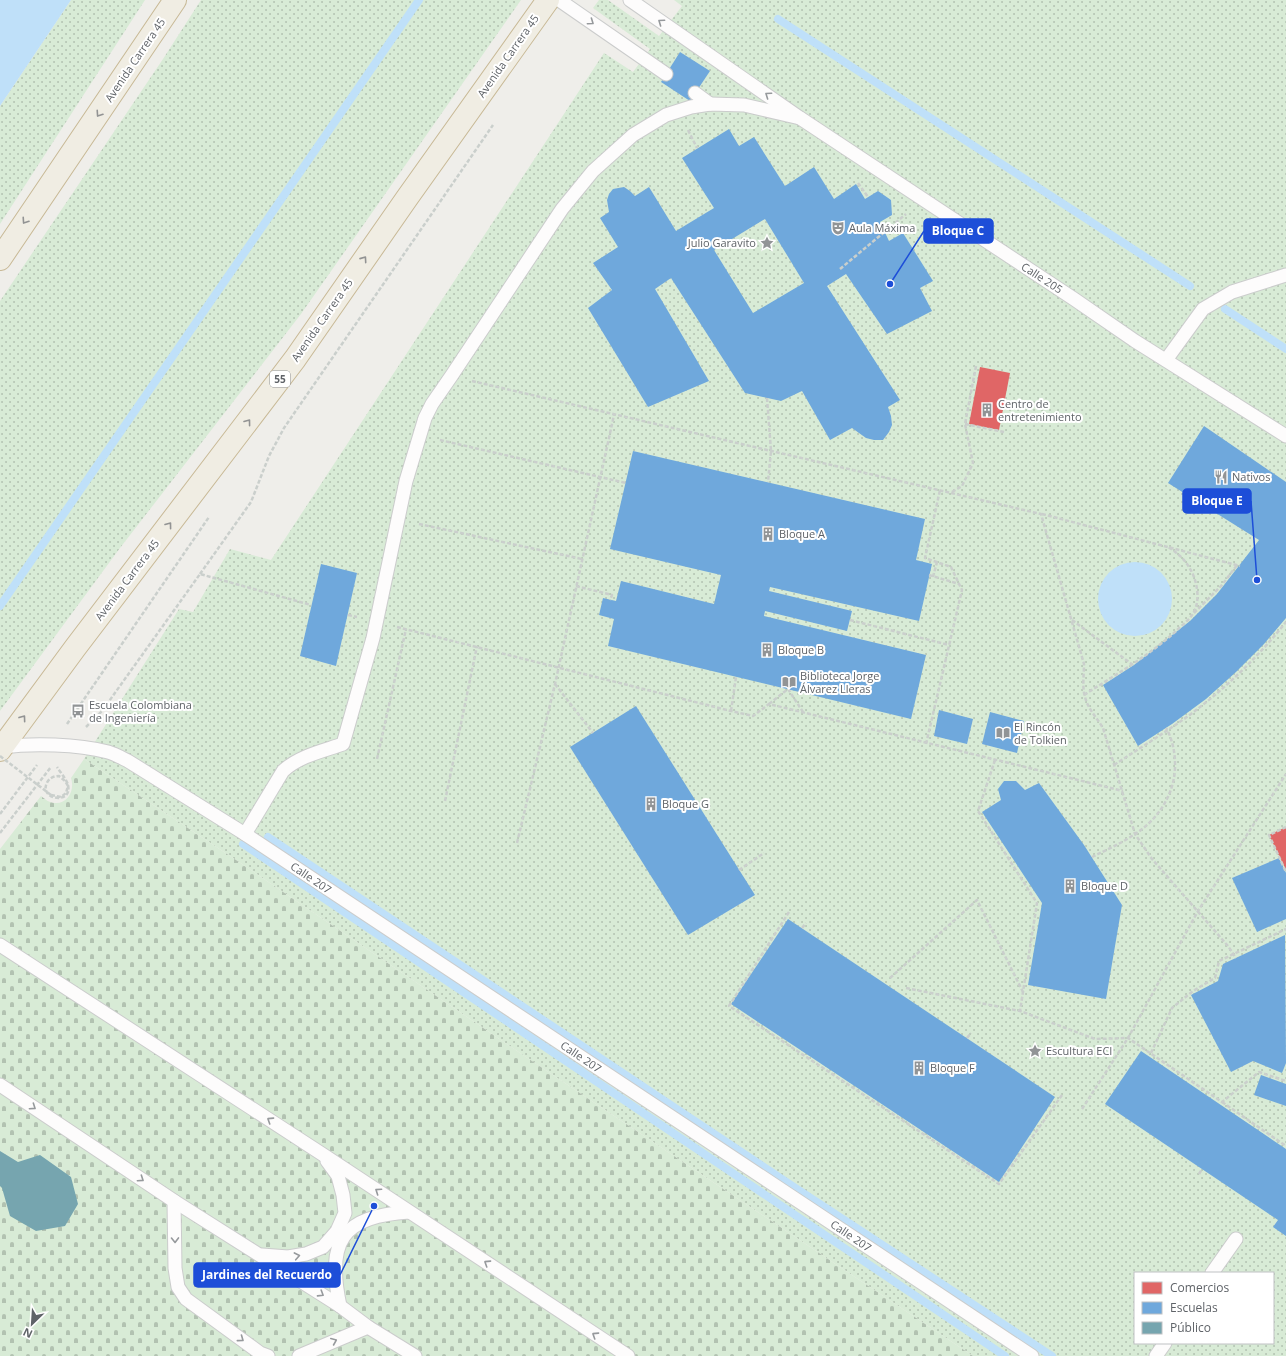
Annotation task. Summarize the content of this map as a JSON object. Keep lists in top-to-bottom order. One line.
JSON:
{"streets":{"highway":["Avenida Carrera 45","55"],"lane":["Calle 205","Calle 207"]},"crossings":[["Avenida Carrera 45","Calle 207"]],"places":{"theatre":["Aula Máxima"],"place":["Julio Garavito","Escultura ECI"],"other":["Bloque C","Bloque E","Jardines del Recuerdo"],"building":["Centro de entretenimiento","Bloque A","Bloque B","Bloque G","Bloque D","Bloque F"],"restaurant":["Nativos"],"library":["Biblioteca Jorge Álvarez Lleras","El Rincón de Tolkien"],"bus stop":["Escuela Colombiana de Ingeniería"]},"legend":["Comercios","Escuelas","Público"],"north":"bottom left"}
